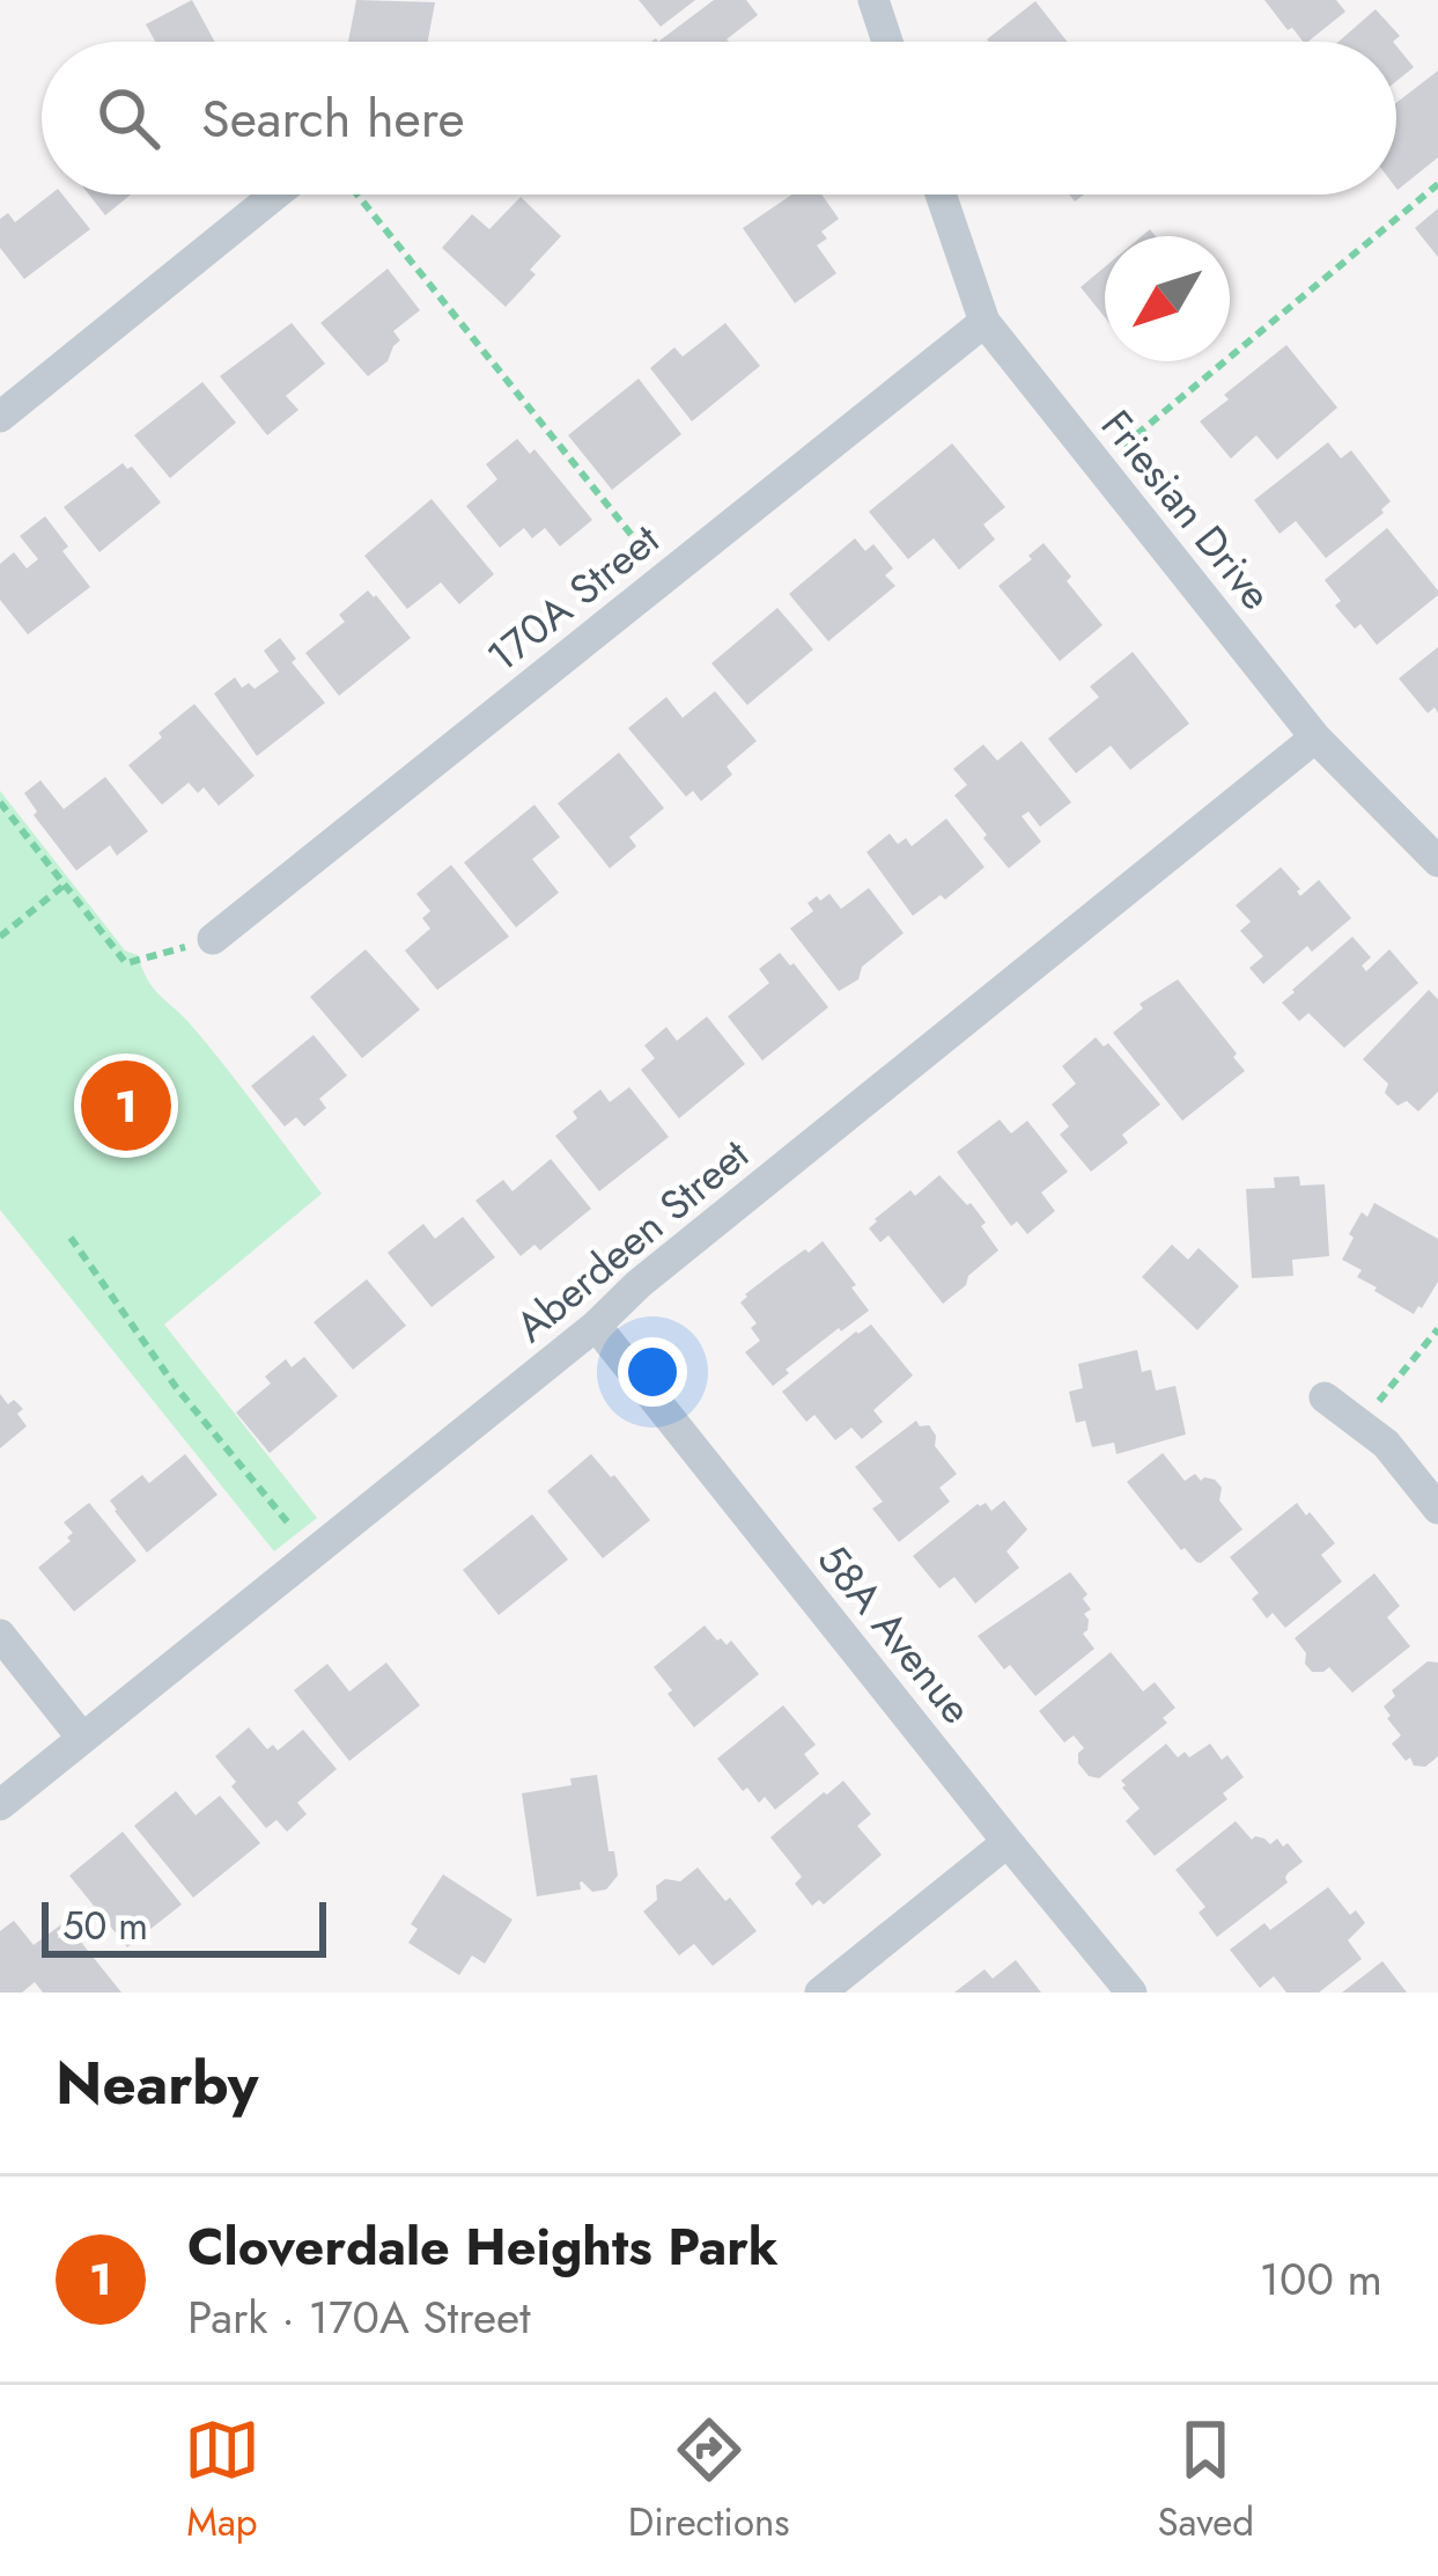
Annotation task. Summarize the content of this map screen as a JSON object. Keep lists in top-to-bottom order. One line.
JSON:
{"streets":{"street":["Friesian Drive","170A Street","Aberdeen Street","58A Avenue"]},"crossings":[["Friesian Drive","170A Street"],["Friesian Drive","Aberdeen Street"],["Aberdeen Street","58A Avenue"]],"scale_bar":"50 m","north":"bottom left","page":{"search":"Search here","pins":"1","scale":"50 m","heading":"Nearby","list":[{"mark":"1","name":"Cloverdale Heights Park","note":"Park · 170A Street","value":"100 m"}],"nav":["Map","Directions","Saved"]}}
